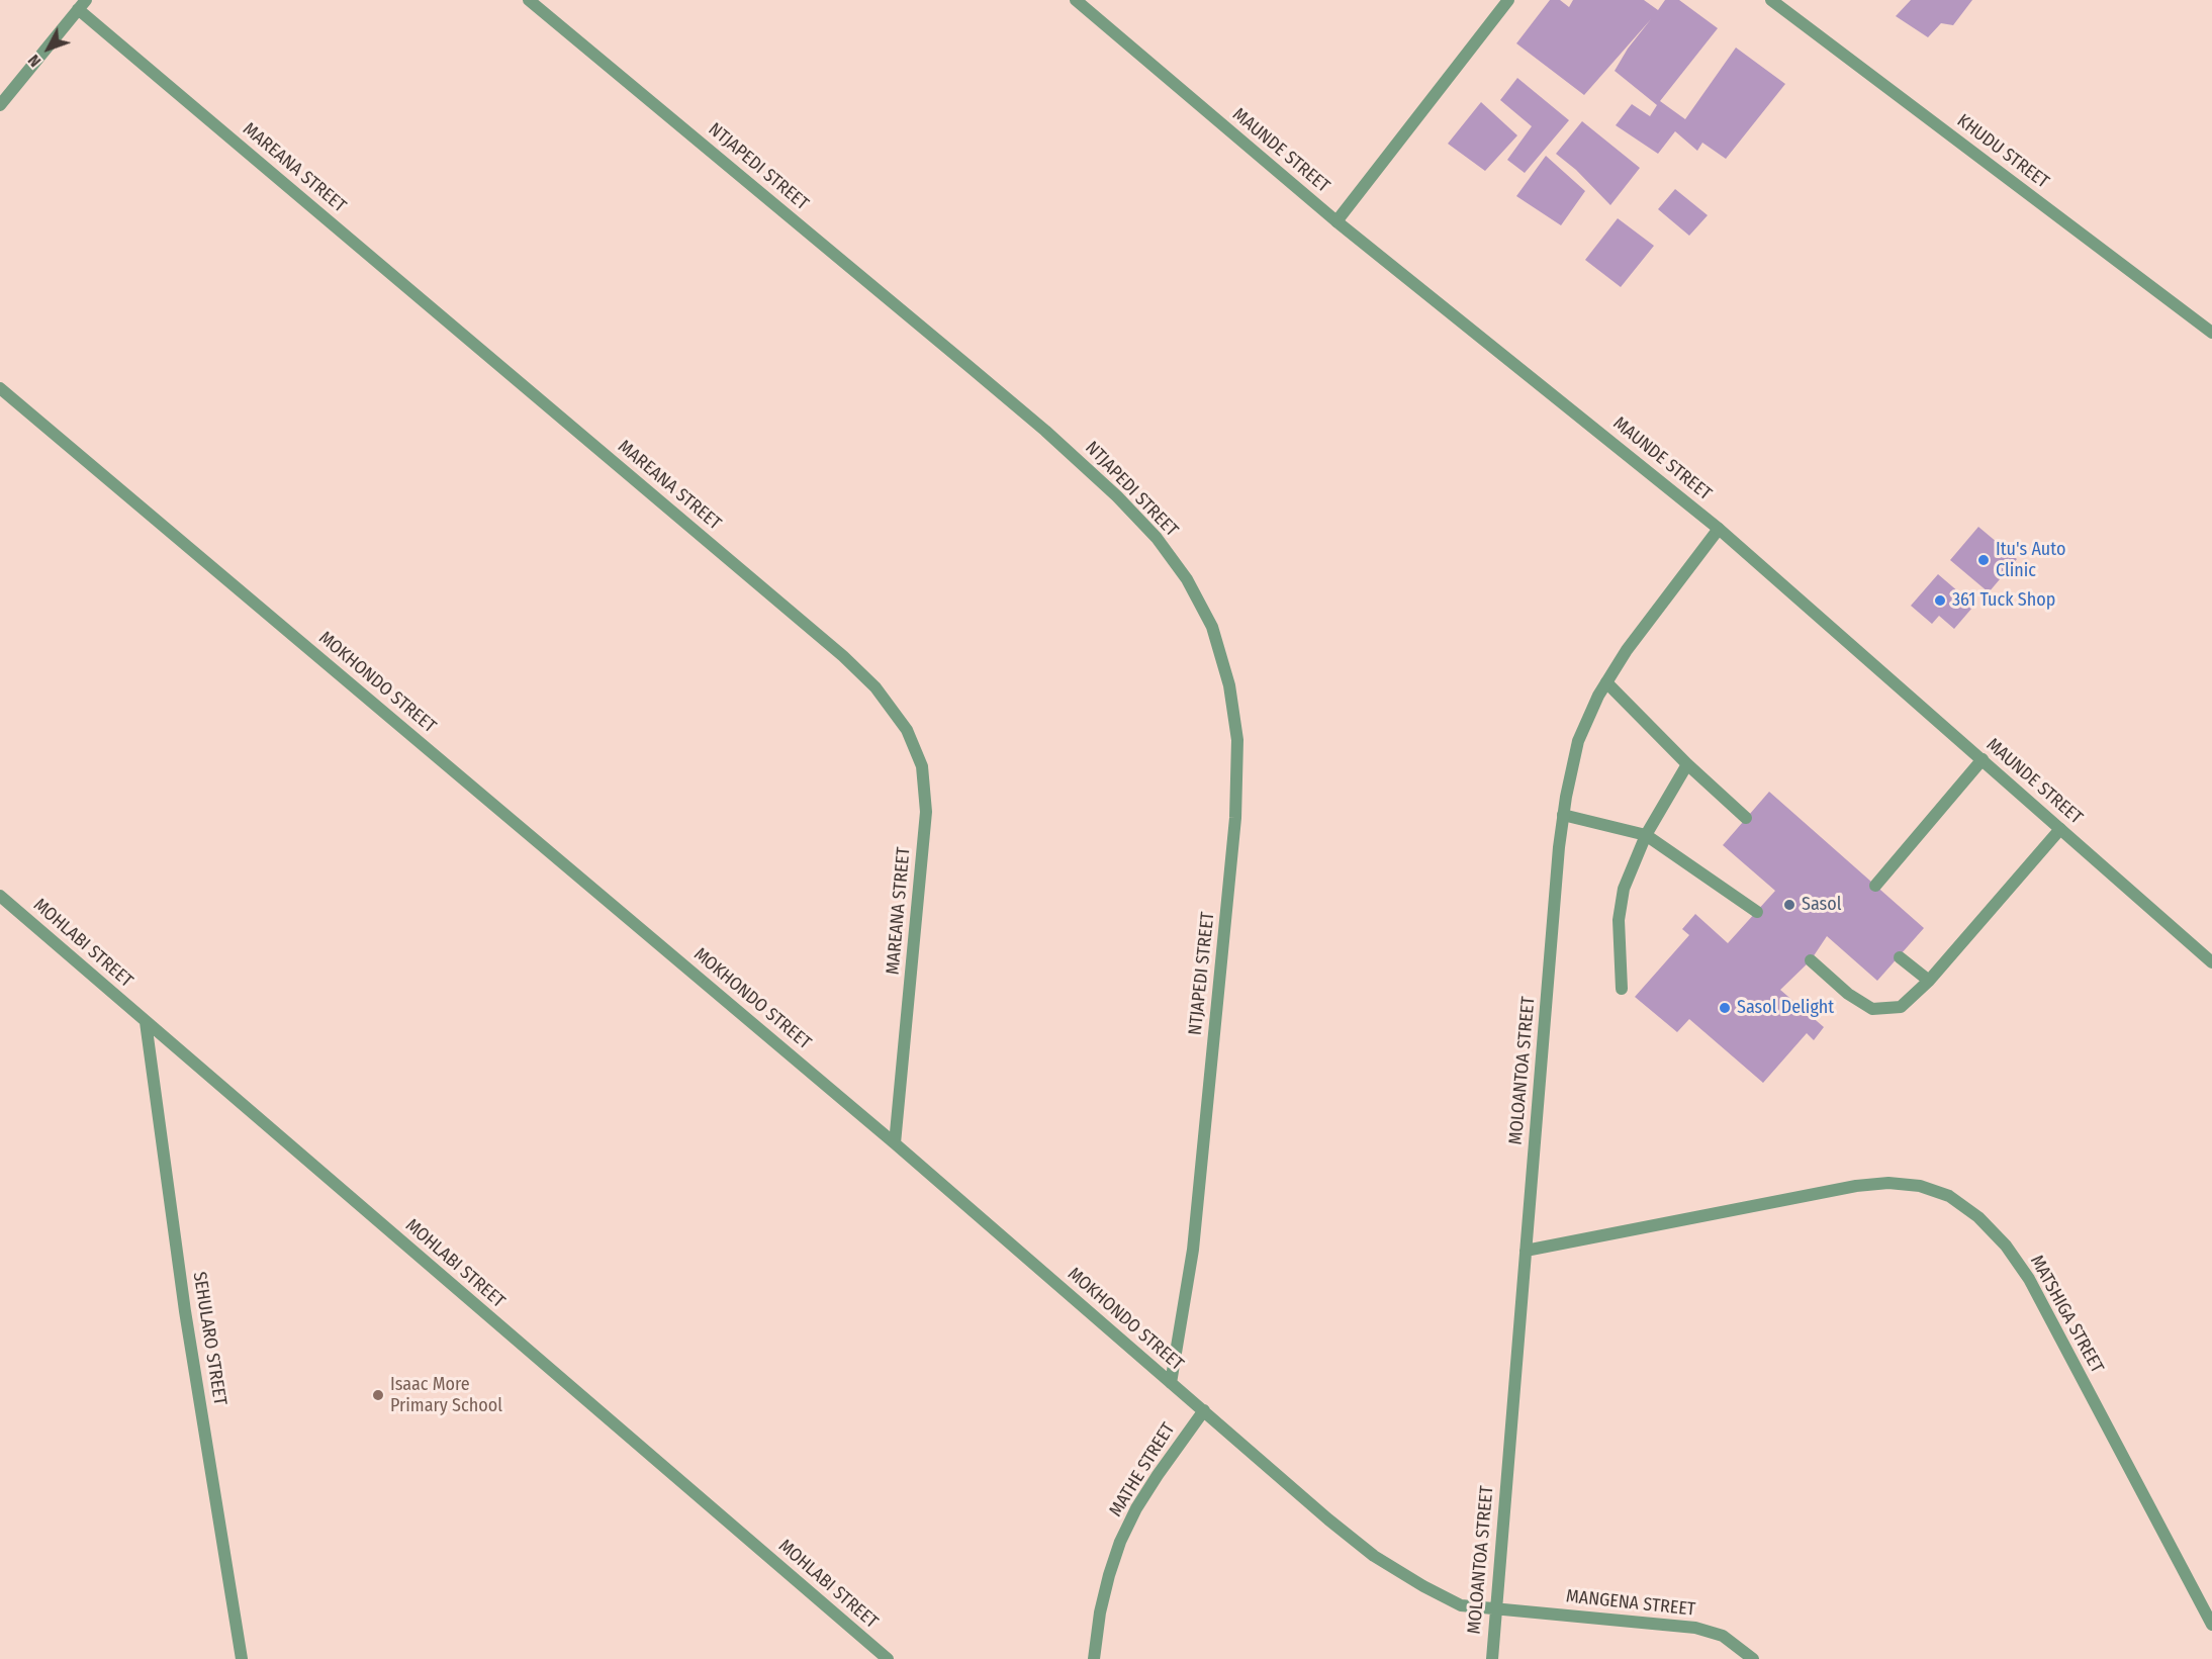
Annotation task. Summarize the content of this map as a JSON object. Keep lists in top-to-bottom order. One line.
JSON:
{"streets":{"street":["MAUNDE STREET","KHUDU STREET","NTJAPEDI STREET","MAREANA STREET","MOKHONDO STREET","MOHLABI STREET","MOLOANTOA STREET","MATSHIGA STREET","SEHULARO STREET","MATHE STREET","MANGENA STREET"]},"crossings":[["MAUNDE STREET","MOLOANTOA STREET"],["NTJAPEDI STREET","MOKHONDO STREET"],["MAREANA STREET","MOKHONDO STREET"],["MOKHONDO STREET","MOLOANTOA STREET"],["MOKHONDO STREET","MATHE STREET"],["MOKHONDO STREET","MANGENA STREET"],["MOHLABI STREET","SEHULARO STREET"],["MOLOANTOA STREET","MATSHIGA STREET"],["MOLOANTOA STREET","MANGENA STREET"]],"places":["Itu's Auto Clinic","361 Tuck Shop","Sasol","Sasol Delight","Isaac More Primary School"],"north":"bottom left"}
